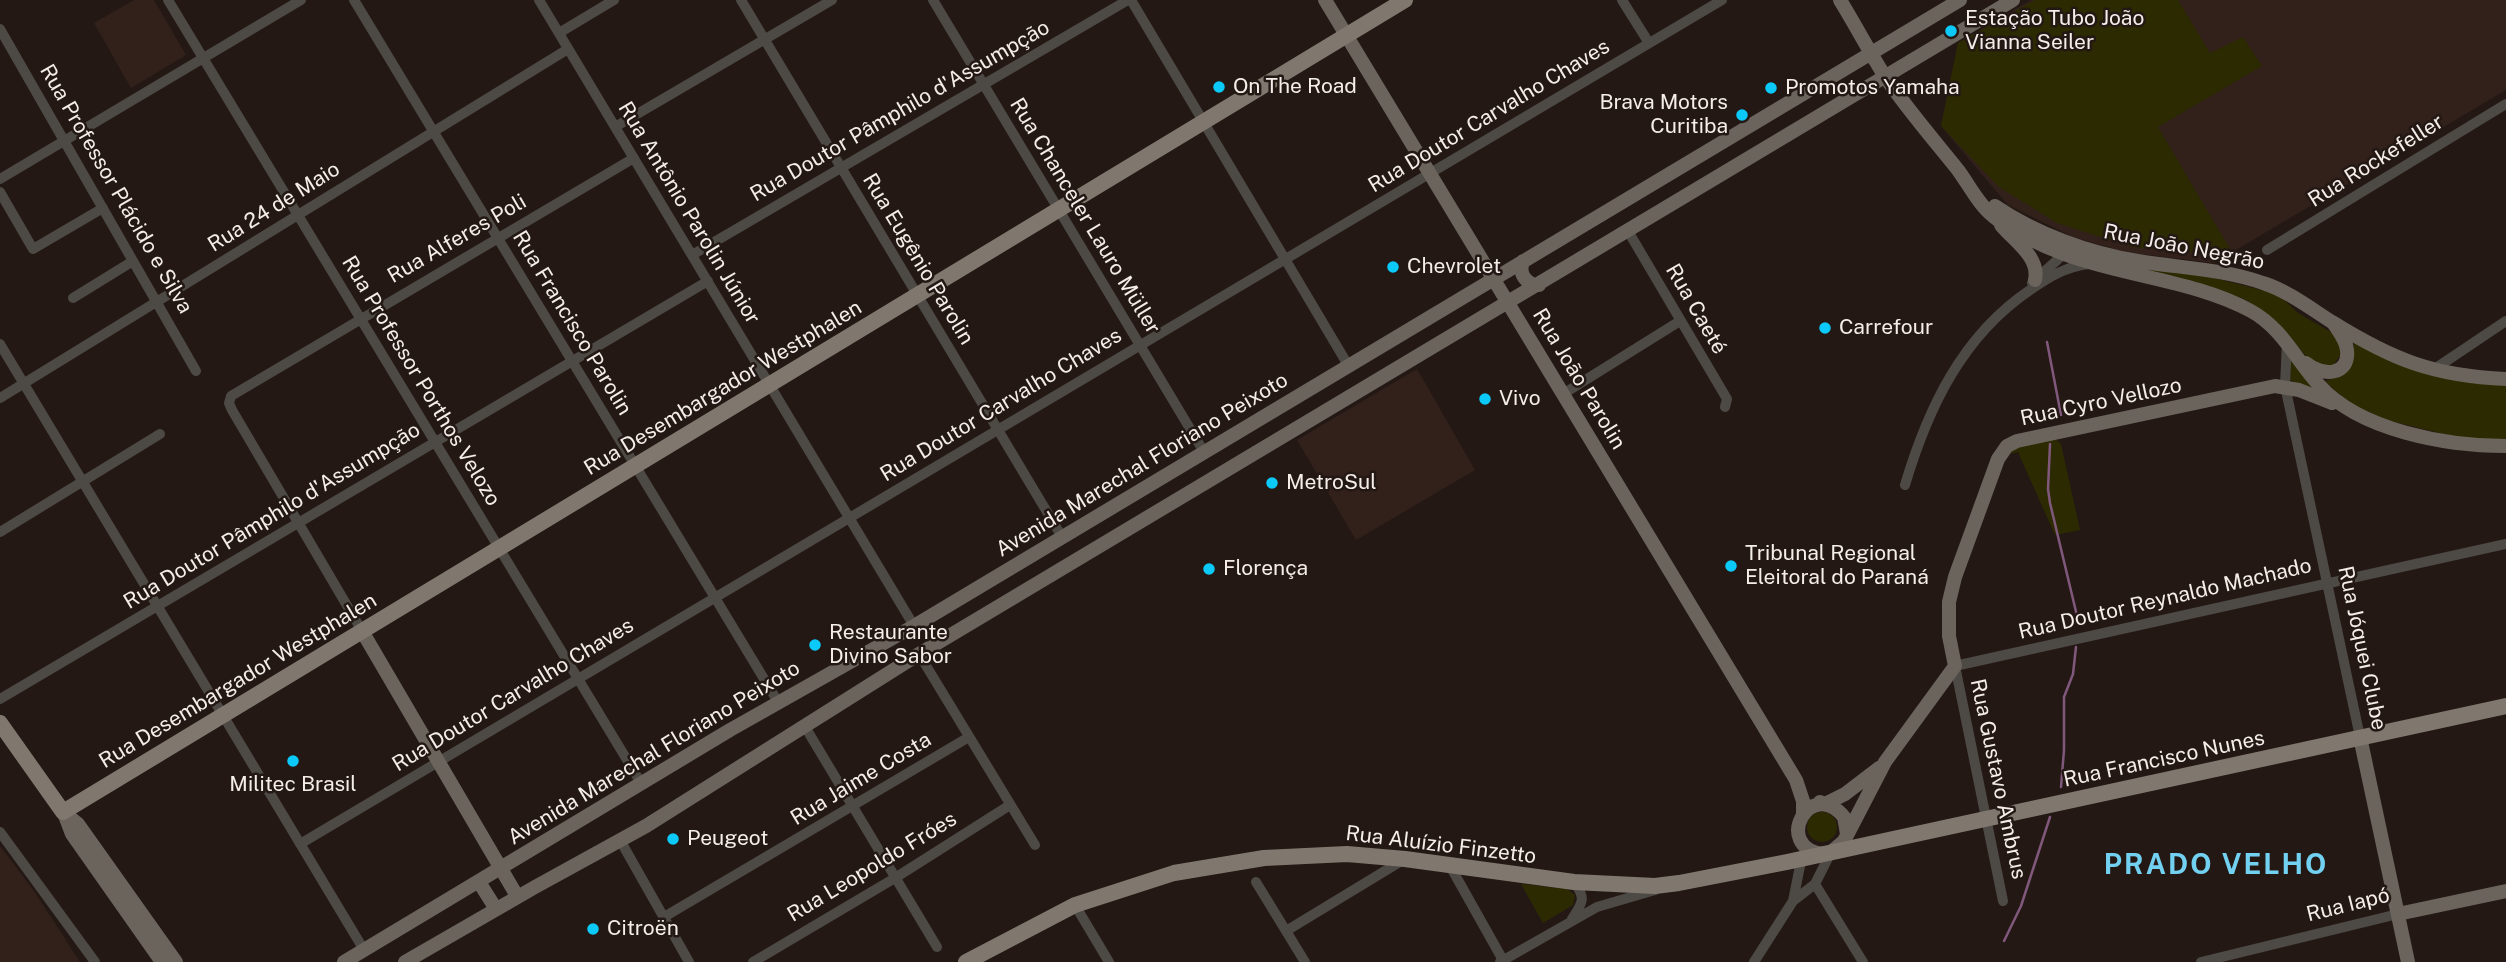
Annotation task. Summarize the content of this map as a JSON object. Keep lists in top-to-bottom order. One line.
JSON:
{"streets":{"main road":["Rua Desembargador Westphalen","Rua Francisco Nunes","Rua Aluízio Finzetto"],"street":["Rua Doutor Pâmphilo d'Assumpção","Rua Doutor Carvalho Chaves","Rua Rockefeller","Rua Professor Plácido e Silva","Rua 24 de Maio","Rua Antônio Parolin Júnior","Rua Chanceler Lauro Müller","Rua Alferes Poli","Rua João Negrão","Rua Eugênio Parolin","Rua Caeté","Rua Francisco Parolin","Rua João Parolin","Rua Professor Porthos Velozo","Rua Cyro Vellozo","Avenida Marechal Floriano Peixoto","Rua Doutor Reynaldo Machado","Rua Jóquei Clube","Rua Jaime Costa","Rua Gustavo Ambrus","Rua Leopoldo Fróes","Rua Iapó"]},"crossings":[["Rua Doutor Pâmphilo d'Assumpção","Rua Antônio Parolin Júnior"],["Rua Doutor Pâmphilo d'Assumpção","Rua Chanceler Lauro Müller"],["Rua Doutor Pâmphilo d'Assumpção","Rua Alferes Poli"],["Rua Doutor Pâmphilo d'Assumpção","Rua Eugênio Parolin"],["Rua Doutor Pâmphilo d'Assumpção","Rua Francisco Parolin"],["Rua Doutor Pâmphilo d'Assumpção","Rua Professor Porthos Velozo"],["Rua Doutor Carvalho Chaves","Rua Antônio Parolin Júnior"],["Rua Doutor Carvalho Chaves","Rua Chanceler Lauro Müller"],["Rua Doutor Carvalho Chaves","Rua Eugênio Parolin"],["Rua Doutor Carvalho Chaves","Rua Francisco Parolin"],["Rua Doutor Carvalho Chaves","Rua João Parolin"],["Rua Doutor Carvalho Chaves","Rua Professor Porthos Velozo"],["Rua Professor Plácido e Silva","Rua 24 de Maio"],["Rua 24 de Maio","Rua Antônio Parolin Júnior"],["Rua 24 de Maio","Rua Francisco Parolin"],["Rua 24 de Maio","Rua Professor Porthos Velozo"],["Rua Antônio Parolin Júnior","Rua Alferes Poli"],["Rua Antônio Parolin Júnior","Rua Desembargador Westphalen"],["Rua Antônio Parolin Júnior","Avenida Marechal Floriano Peixoto"],["Rua Chanceler Lauro Müller","Rua Desembargador Westphalen"],["Rua Chanceler Lauro Müller","Avenida Marechal Floriano Peixoto"],["Rua Alferes Poli","Rua Francisco Parolin"],["Rua Alferes Poli","Rua Professor Porthos Velozo"],["Rua Eugênio Parolin","Rua Desembargador Westphalen"],["Rua Eugênio Parolin","Avenida Marechal Floriano Peixoto"],["Rua Francisco Parolin","Rua Desembargador Westphalen"],["Rua Francisco Parolin","Avenida Marechal Floriano Peixoto"],["Rua João Parolin","Rua Desembargador Westphalen"],["Rua João Parolin","Avenida Marechal Floriano Peixoto"],["Rua João Parolin","Rua Francisco Nunes"],["Rua Professor Porthos Velozo","Rua Desembargador Westphalen"],["Rua Professor Porthos Velozo","Avenida Marechal Floriano Peixoto"],["Rua Cyro Vellozo","Rua Doutor Reynaldo Machado"],["Rua Cyro Vellozo","Rua Jóquei Clube"],["Rua Cyro Vellozo","Rua Gustavo Ambrus"],["Rua Doutor Reynaldo Machado","Rua Jóquei Clube"],["Rua Doutor Reynaldo Machado","Rua Gustavo Ambrus"],["Rua Jóquei Clube","Rua Francisco Nunes"],["Rua Jóquei Clube","Rua Iapó"],["Rua Francisco Nunes","Rua Gustavo Ambrus"],["Rua Francisco Nunes","Rua Aluízio Finzetto"]],"districts":["PRADO VELHO"],"places":["Estação Tubo João Vianna Seiler","On The Road","Promotos Yamaha","Brava Motors Curitiba","Chevrolet","Carrefour","Vivo","MetroSul","Tribunal Regional Eleitoral do Paraná","Florença","Restaurante Divino Sabor","Militec Brasil","Peugeot","Citroën"]}
